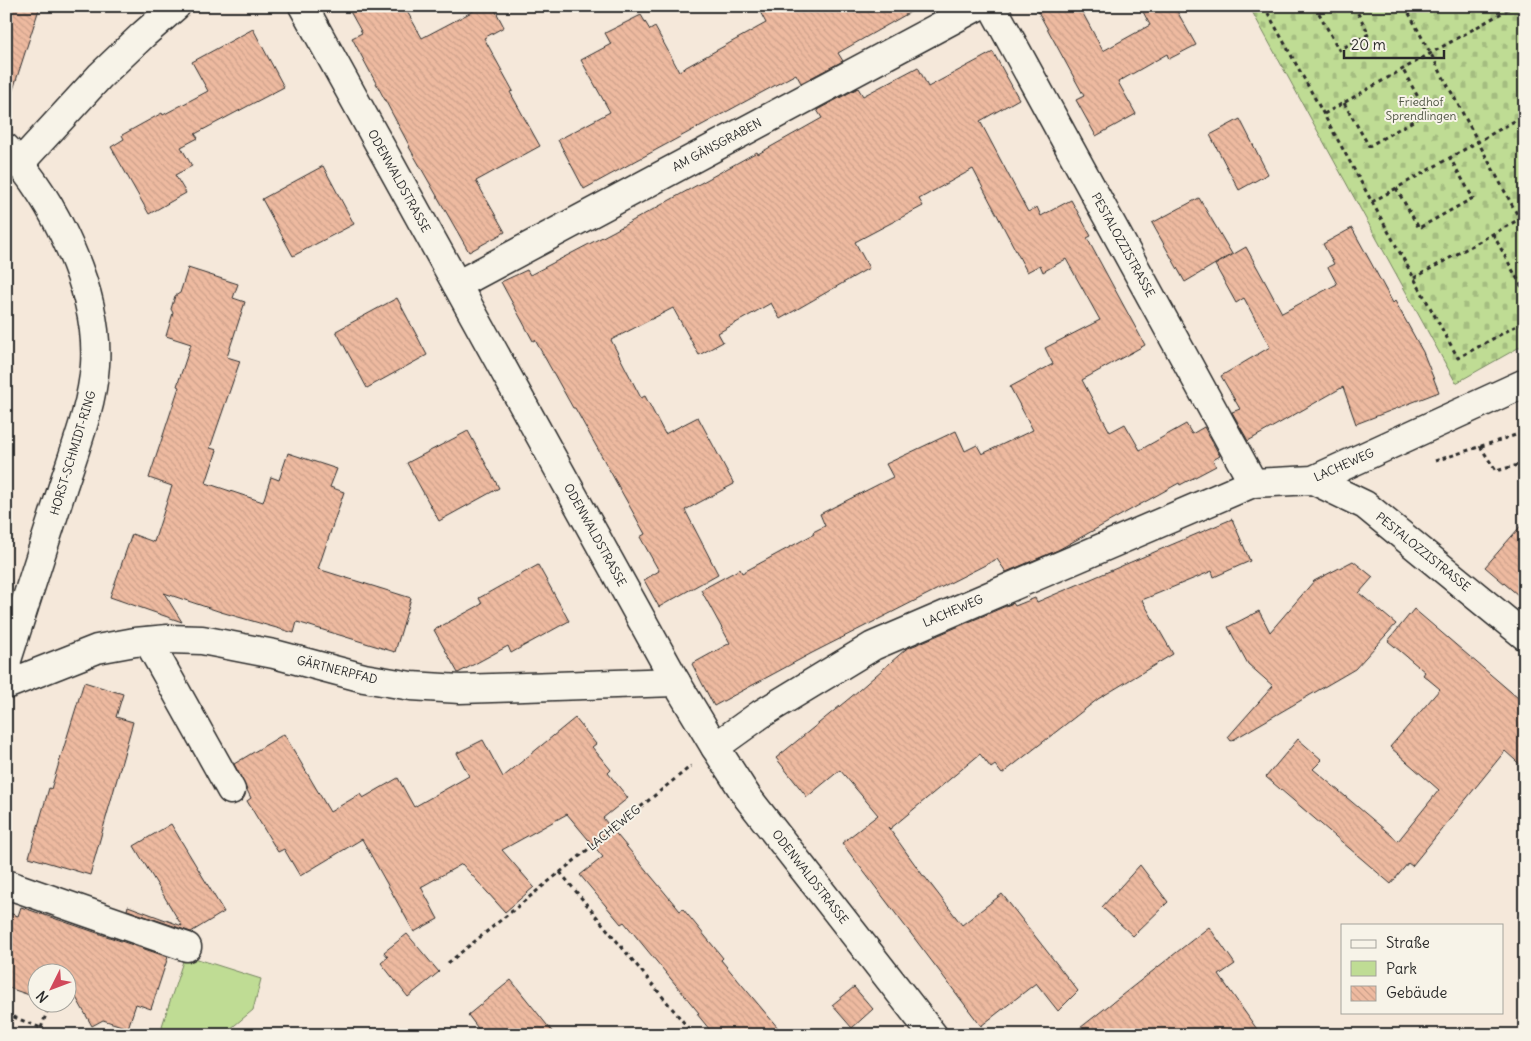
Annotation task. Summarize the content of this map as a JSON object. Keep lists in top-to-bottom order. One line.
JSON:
{"streets":{"street":["AM GÄNSGRABEN","ODENWALDSTRASSE","PESTALOZZISTRASSE","HORST-SCHMIDT-RING","LACHEWEG","GÄRTNERPFAD"]},"crossings":[["AM GÄNSGRABEN","ODENWALDSTRASSE"],["ODENWALDSTRASSE","LACHEWEG"],["ODENWALDSTRASSE","GÄRTNERPFAD"],["PESTALOZZISTRASSE","LACHEWEG"]],"parks":["Friedhof Sprendlingen"],"legend":["Straße","Park","Gebäude"],"scale_bar":"20 m","north":"bottom left"}
